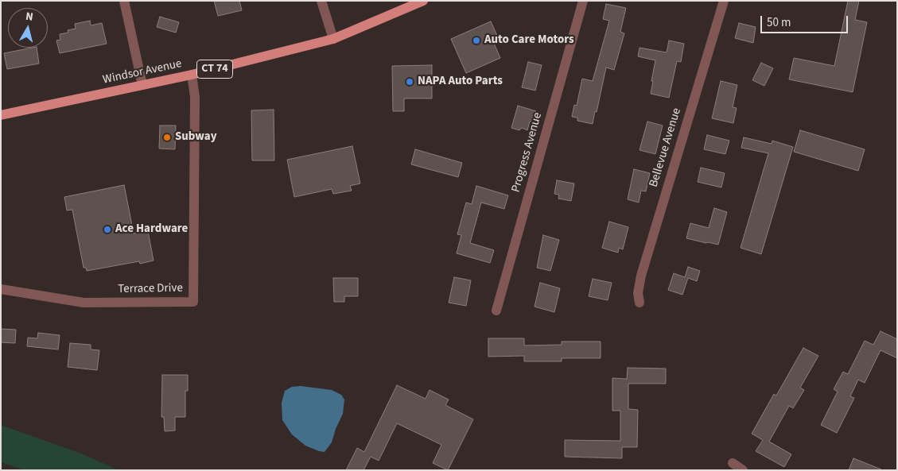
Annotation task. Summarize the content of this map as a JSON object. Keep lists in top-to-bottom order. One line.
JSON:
{"streets":{"main road":["CT 74","Windsor Avenue"],"street":["Bellevue Avenue","Progress Avenue","Terrace Drive"]},"crossings":[["Windsor Avenue","Terrace Drive"]],"places":["Auto Care Motors","NAPA Auto Parts","Subway","Ace Hardware"],"scale_bar":"50 m","north":"top"}
